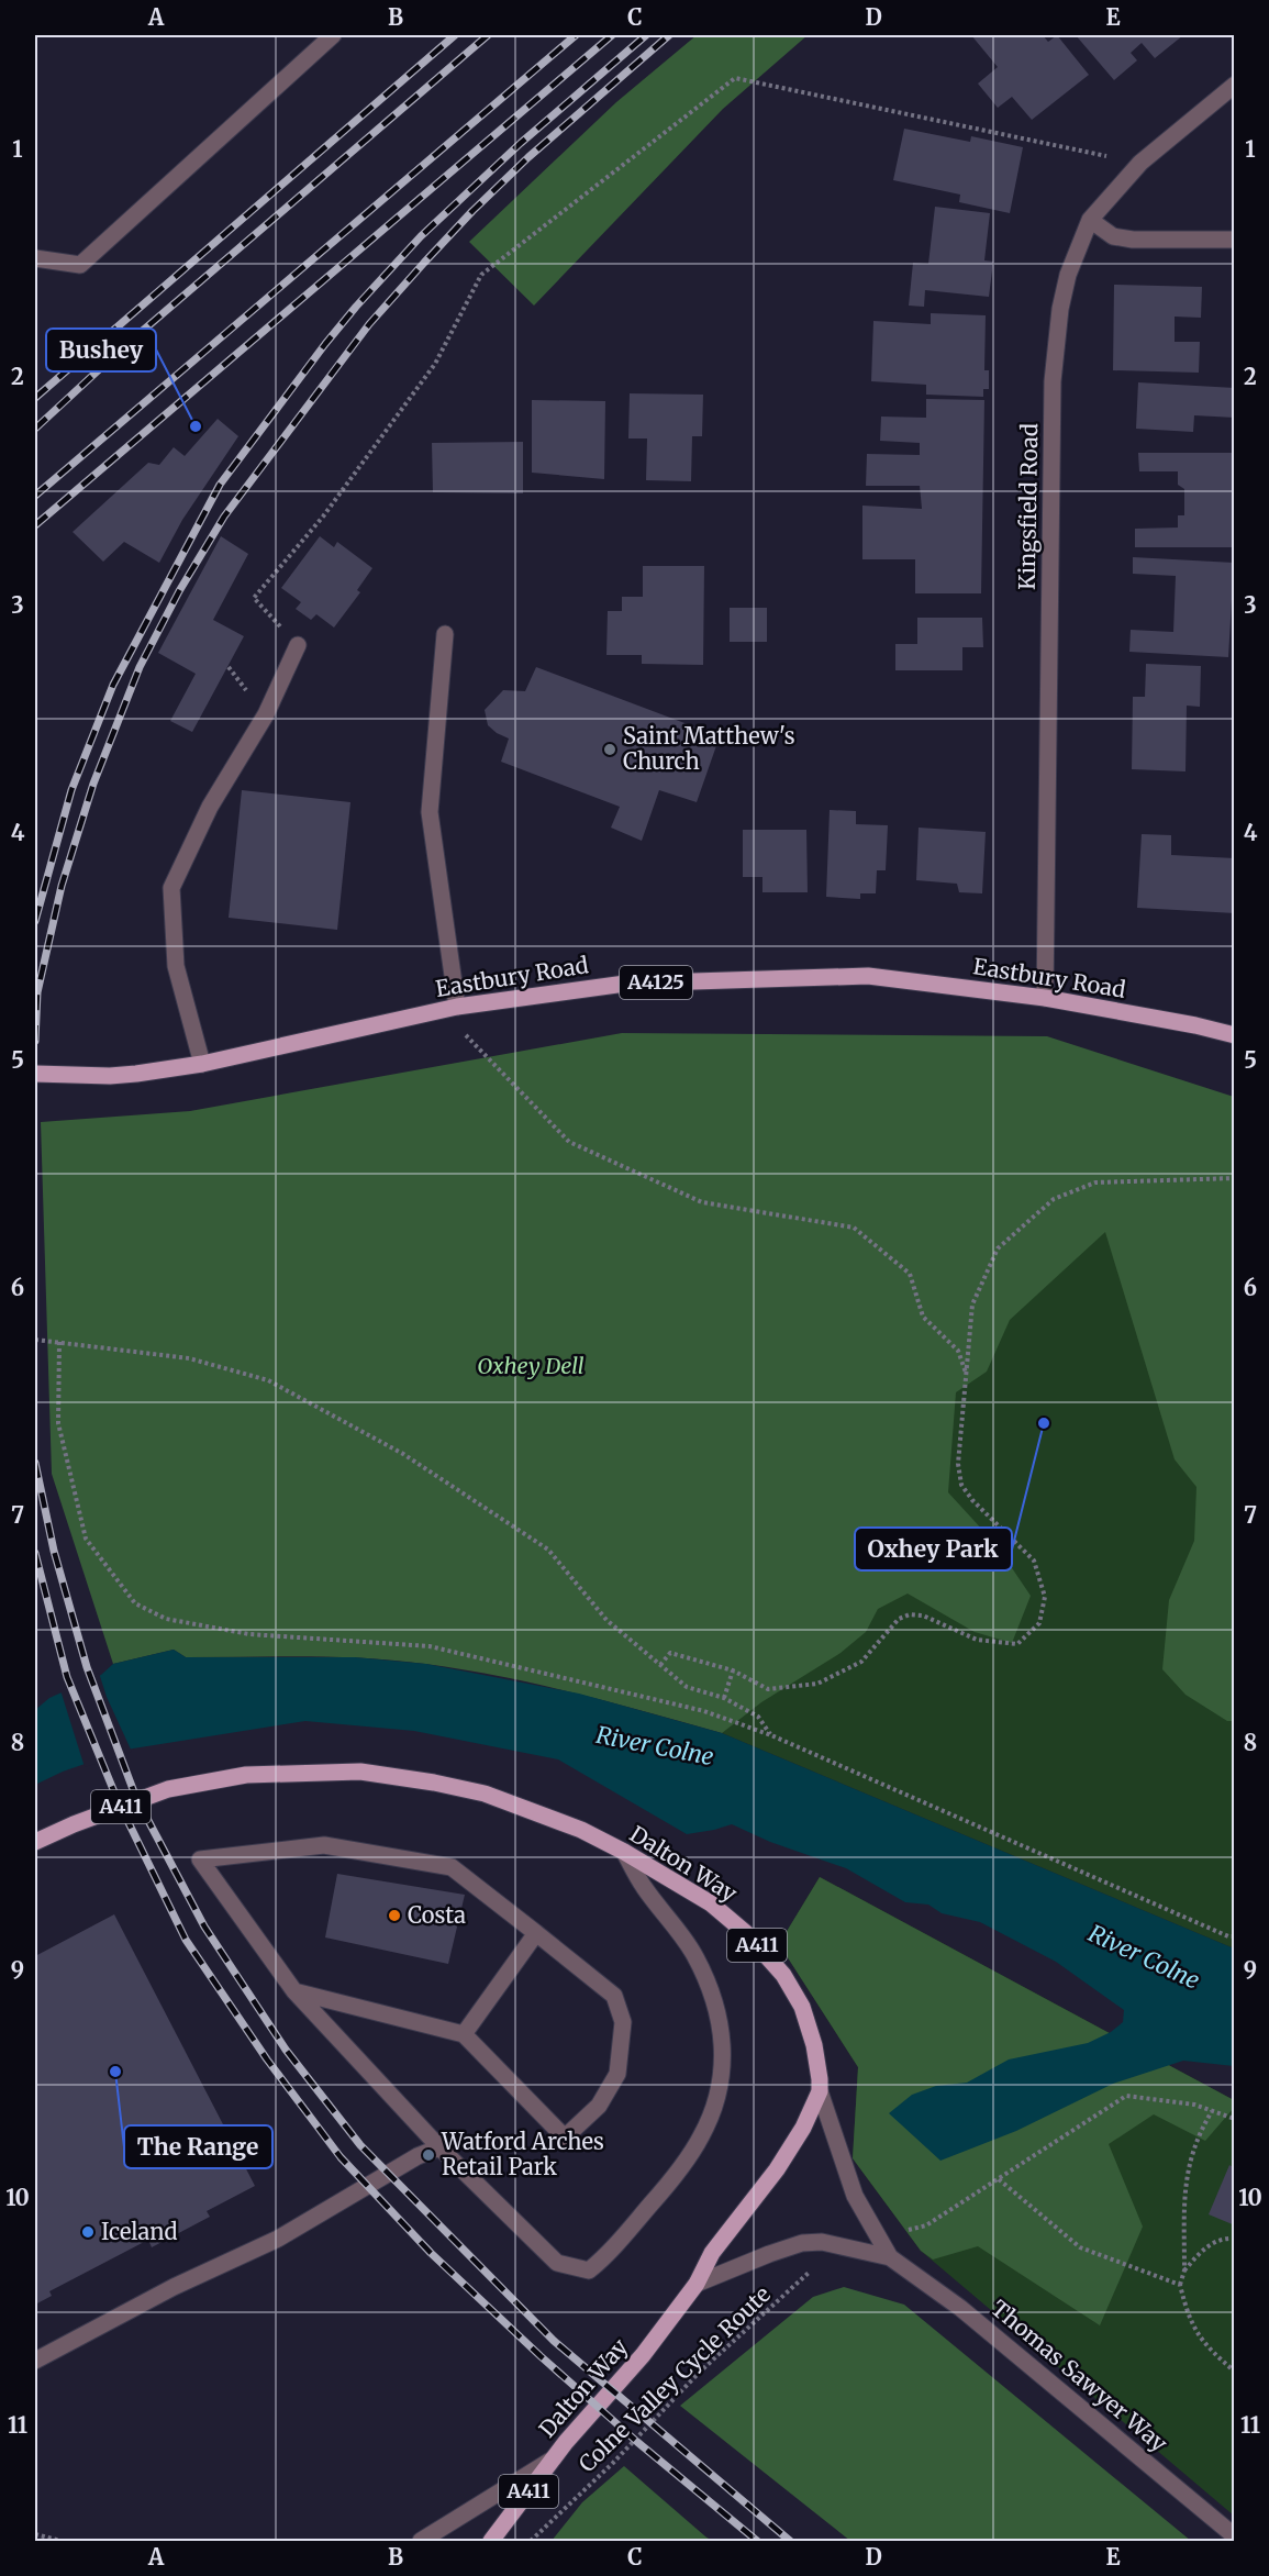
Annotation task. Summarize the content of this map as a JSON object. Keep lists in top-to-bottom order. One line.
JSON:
{"streets":{"main road":["Eastbury Road","A4125","A411","Dalton Way"],"street":["Kingsfield Road","Thomas Sawyer Way"],"path":["Colne Valley Cycle Route"]},"crossings":[["Kingsfield Road","Eastbury Road"],["Dalton Way","Thomas Sawyer Way"]],"water":["River Colne"],"parks":["Oxhey Dell"],"places":["Bushey","Saint Matthew's Church","Oxhey Park","Costa","The Range","Watford Arches Retail Park","Iceland"],"grid":{"columns":["A","B","C","D","E"],"rows":["1","2","3","4","5","6","7","8","9","10","11"]}}
